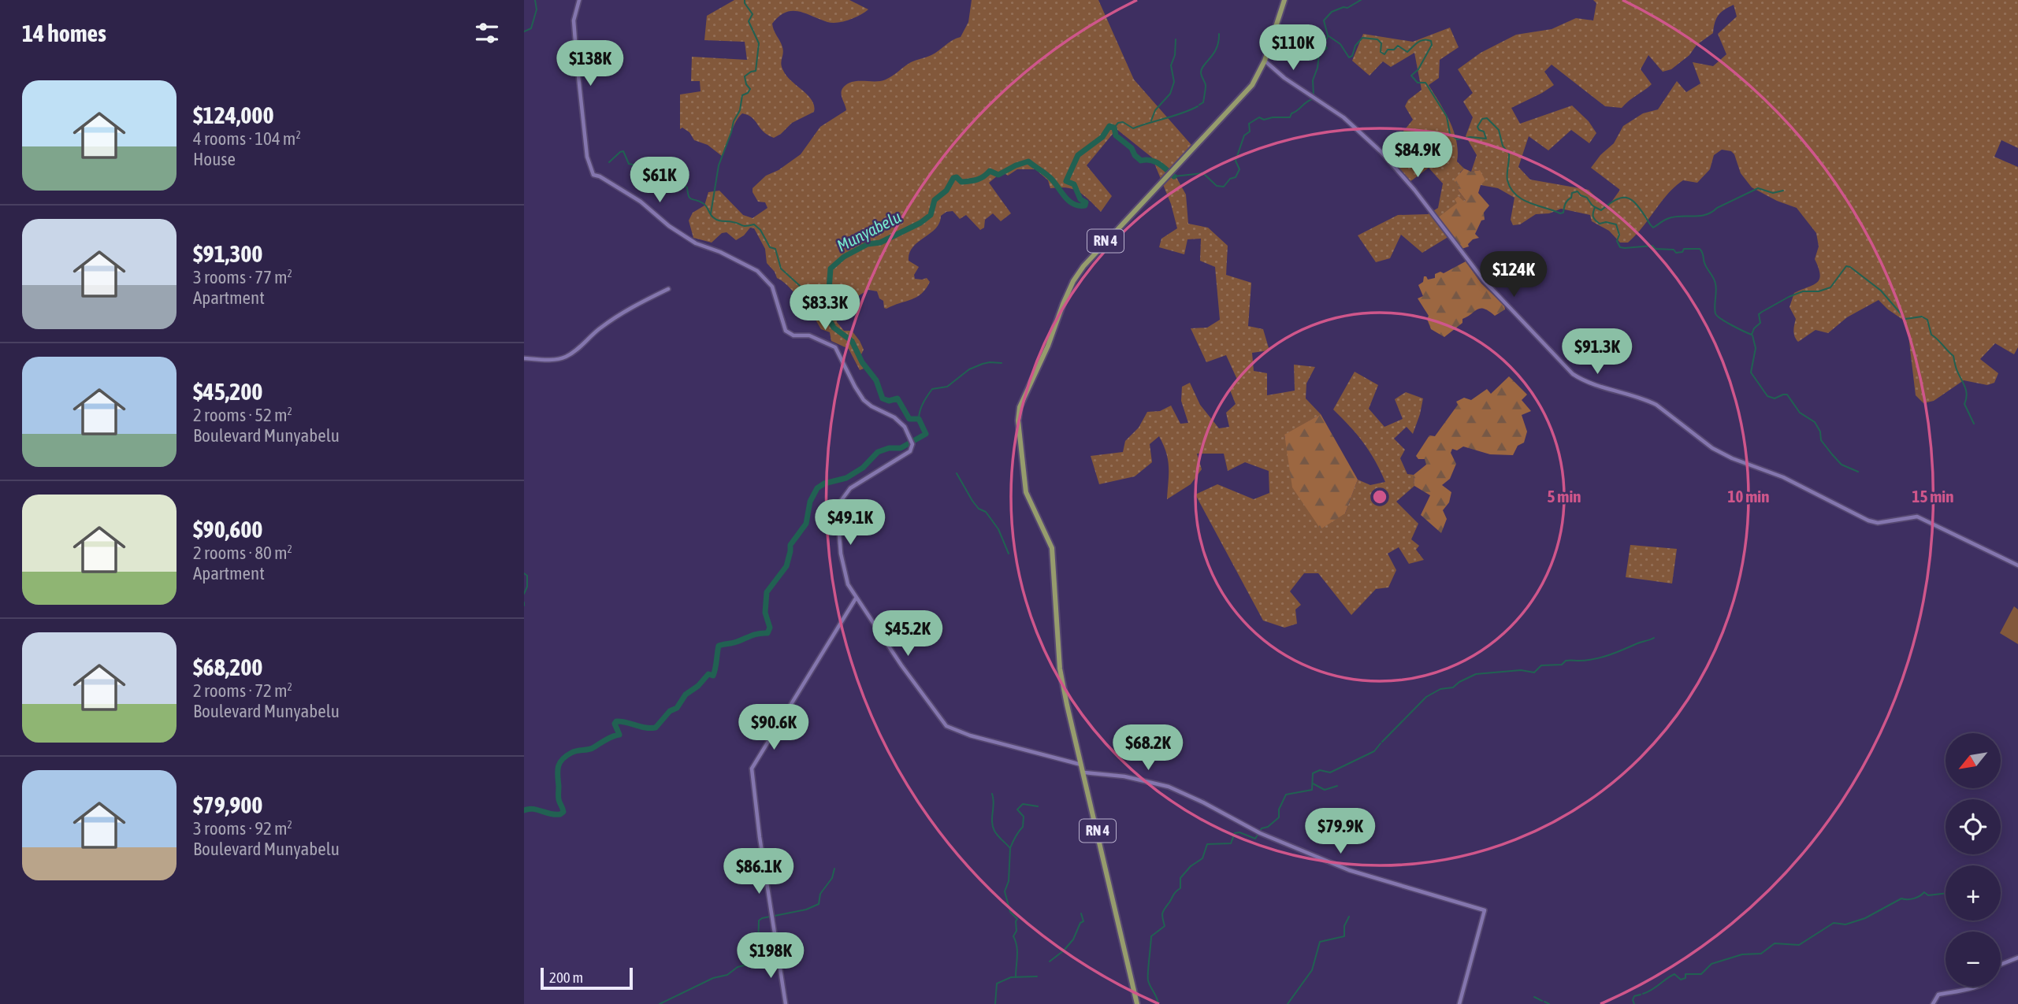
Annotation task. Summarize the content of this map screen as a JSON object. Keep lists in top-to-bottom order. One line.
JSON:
{"streets":{"highway":["RN 4"]},"water":["Munyabelu"],"scale_bar":"200 m","north":"bottom left","page":{"heading":"14 homes","price":["$110K","$138K","$84.9K","$61K","$124K","$83.3K","$91.3K","$49.1K","$45.2K","$90.6K","$68.2K","$79.9K","$86.1K","$198K"],"list":[{"name":"$124,000","note":"4 rooms · 104 m² · House"},{"name":"$91,300","note":"3 rooms · 77 m² · Apartment"},{"name":"$45,200","note":"2 rooms · 52 m² · Boulevard Munyabelu"},{"name":"$90,600","note":"2 rooms · 80 m² · Apartment"},{"name":"$68,200","note":"2 rooms · 72 m² · Boulevard Munyabelu"},{"name":"$79,900","note":"3 rooms · 92 m² · Boulevard Munyabelu"}],"map_buttons":["+","−"],"scale":"200 m"},"rings":["5 min","10 min","15 min"]}
